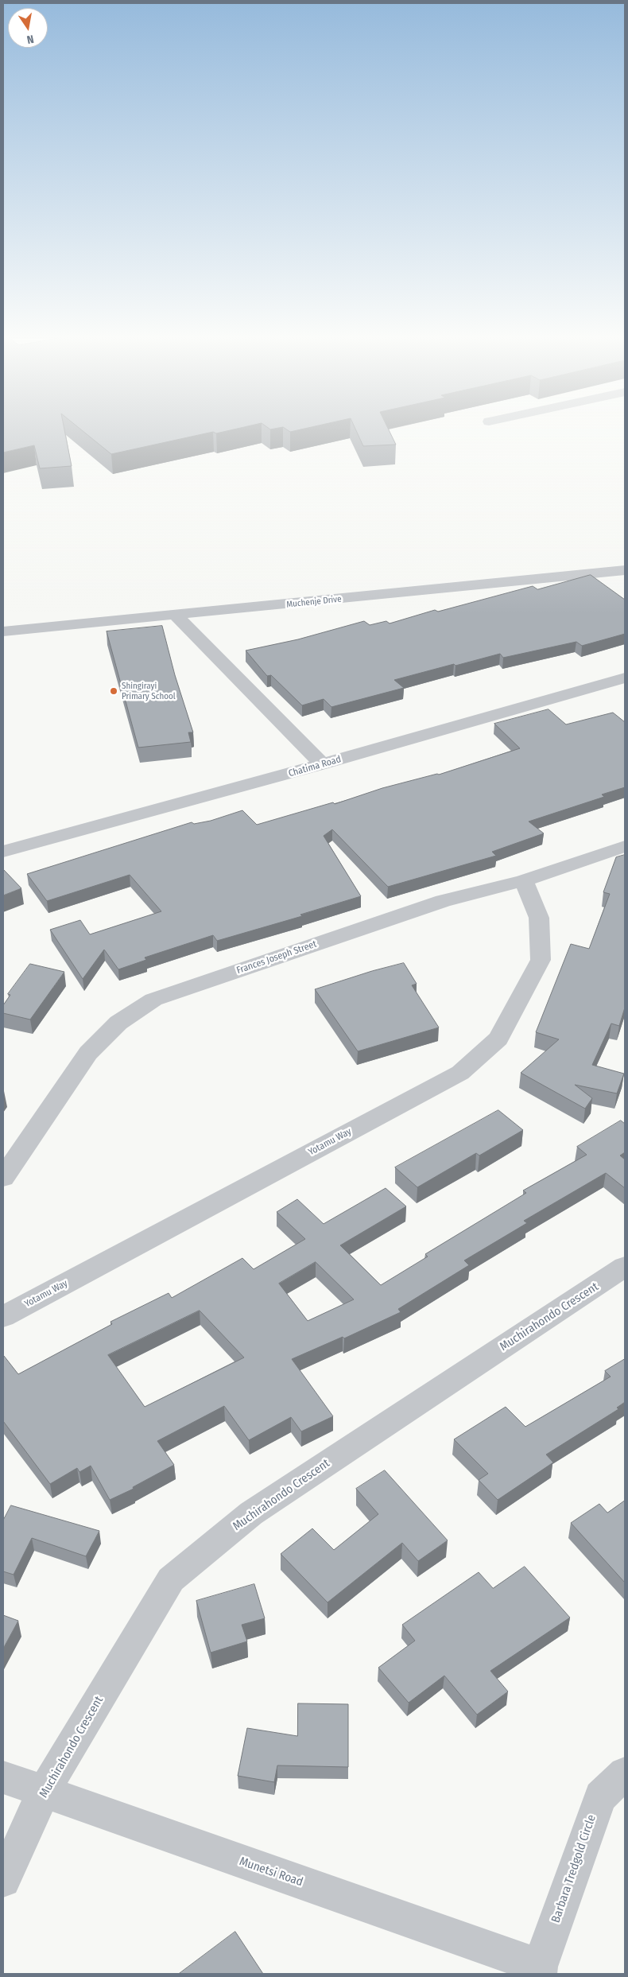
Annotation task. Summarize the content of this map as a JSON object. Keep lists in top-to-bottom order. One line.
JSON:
{"streets":{"street":["Muchenje Drive","Chatima Road","Frances Joseph Street","Yotamu Way","Muchirahondo Crescent","Barbara Tredgold Circle","Munetsi Road"]},"crossings":[["Frances Joseph Street","Yotamu Way"],["Muchirahondo Crescent","Munetsi Road"],["Barbara Tredgold Circle","Munetsi Road"]],"places":["Shingirayi Primary School"],"north":"bottom"}
